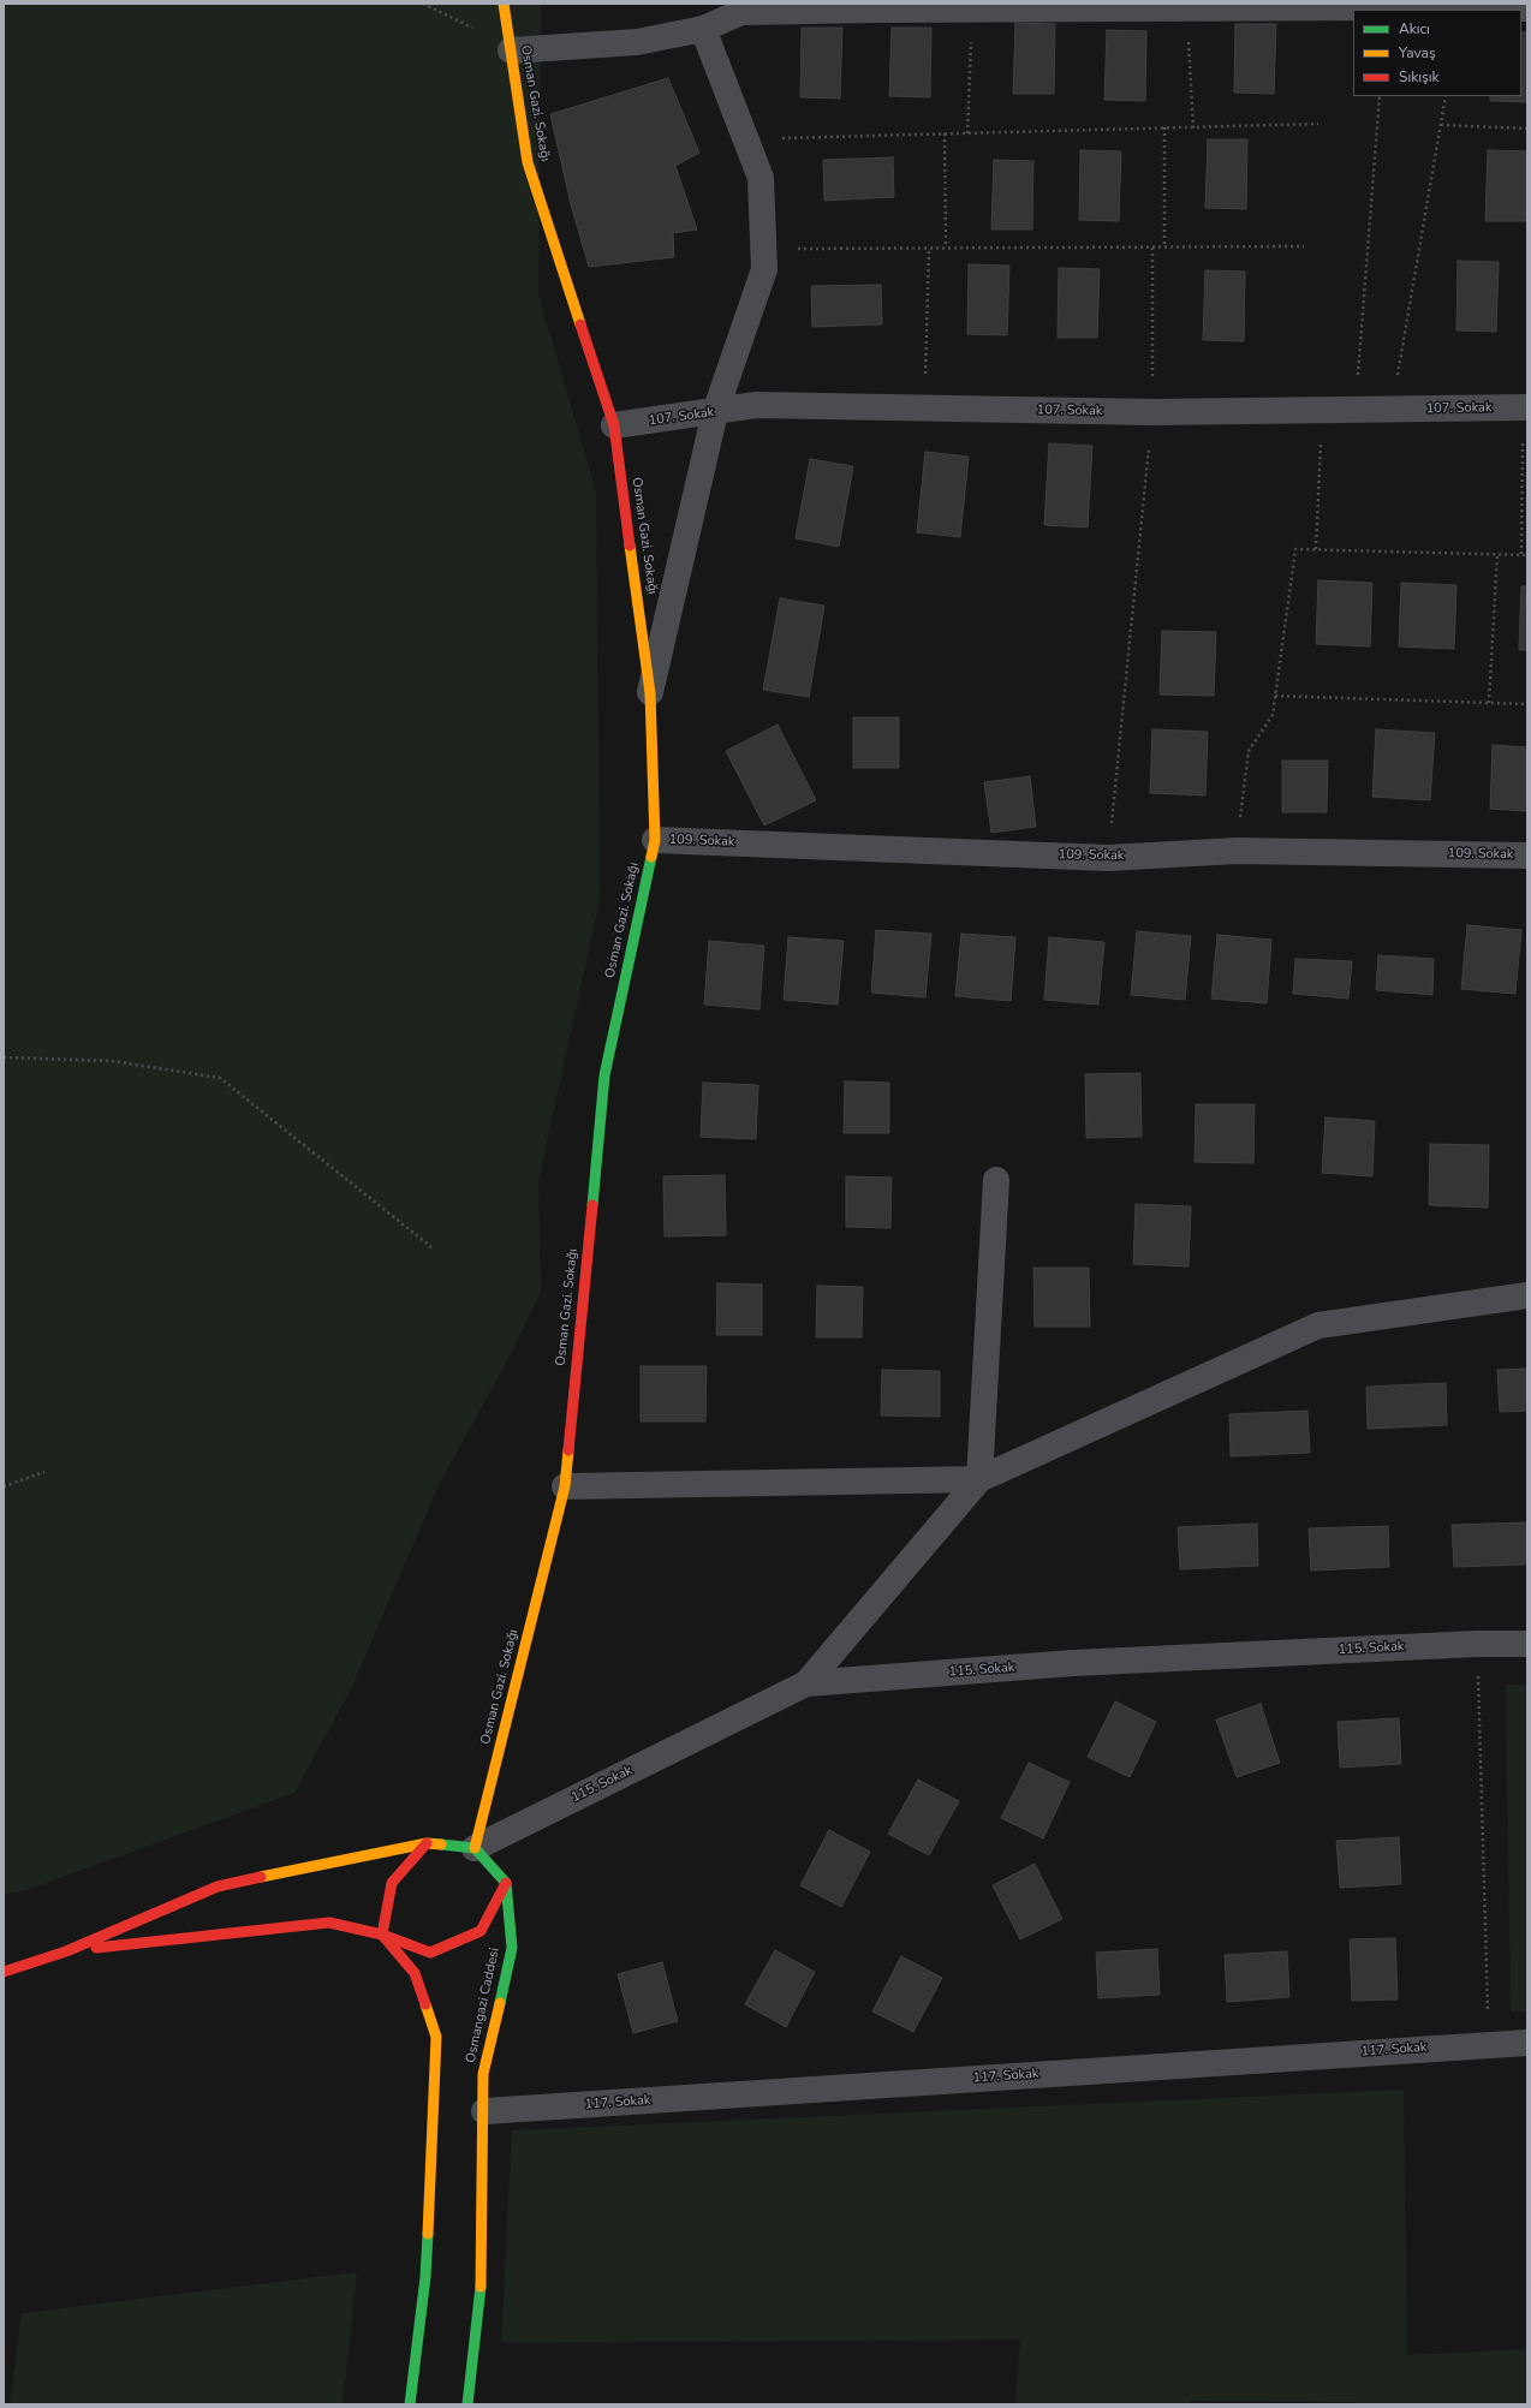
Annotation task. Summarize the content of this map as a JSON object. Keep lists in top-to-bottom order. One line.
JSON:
{"streets":{"main road":["Osman Gazi. Sokağı","Osmangazi Caddesi"],"street":["107. Sokak","109. Sokak","115. Sokak","117. Sokak"]},"crossings":[["Osman Gazi. Sokağı","107. Sokak"],["Osman Gazi. Sokağı","109. Sokak"],["Osman Gazi. Sokağı","115. Sokak"],["Osman Gazi. Sokağı","Osmangazi Caddesi"],["115. Sokak","Osmangazi Caddesi"],["Osmangazi Caddesi","117. Sokak"]],"legend":["Akıcı","Yavaş","Sıkışık"]}
